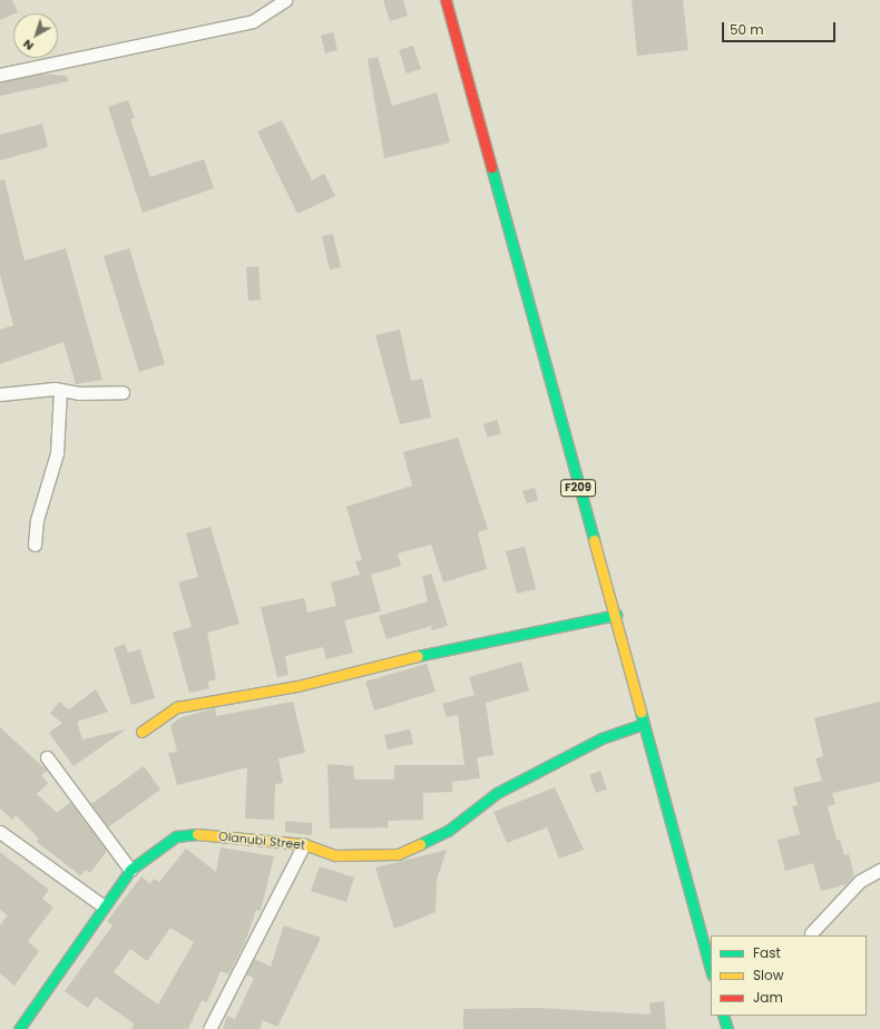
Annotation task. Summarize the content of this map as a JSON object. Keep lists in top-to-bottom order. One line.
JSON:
{"streets":{"street":["F209","Olanubi Street"]},"crossings":[["F209","Olanubi Street"]],"legend":["Fast","Slow","Jam"],"scale_bar":"50 m","north":"bottom left"}
